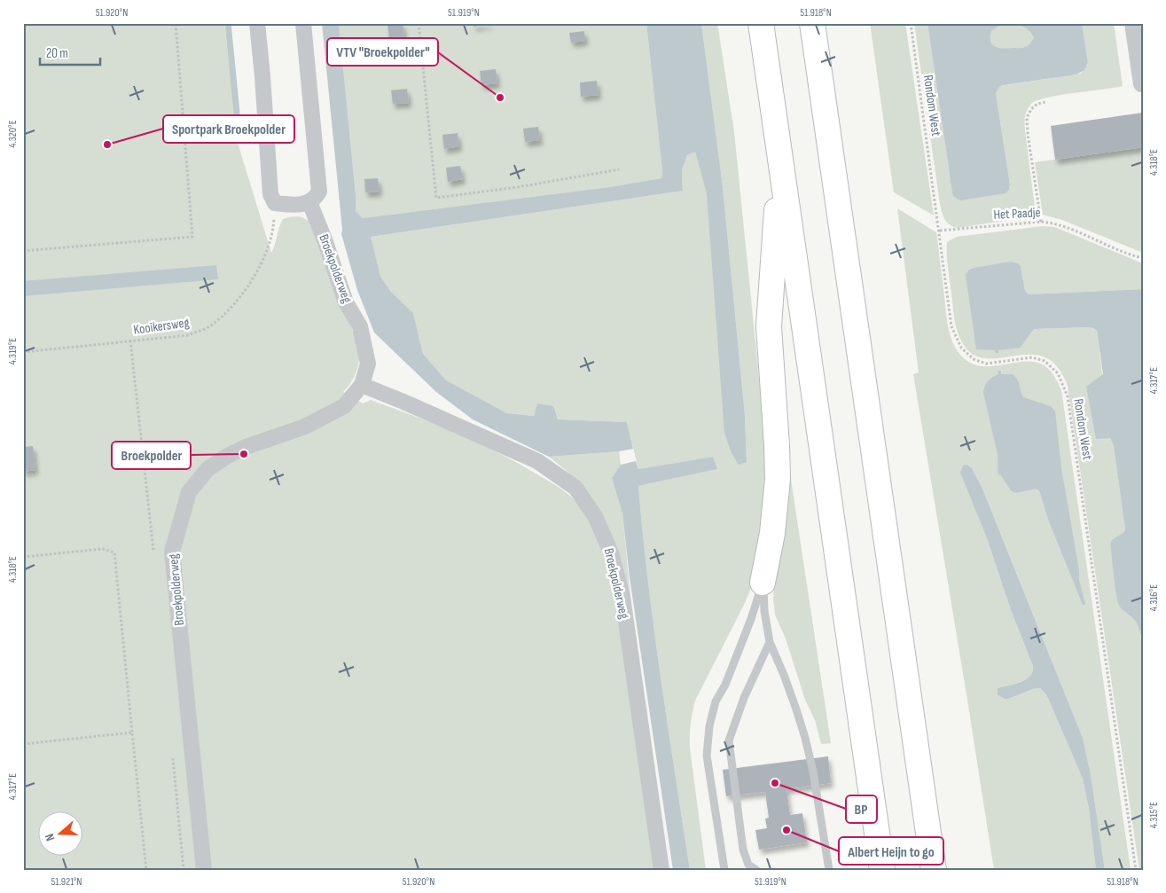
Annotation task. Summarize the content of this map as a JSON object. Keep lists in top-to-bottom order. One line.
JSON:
{"streets":{"street":["Broekpolderweg"],"path":["Rondom West","Het Paadje","Kooikersweg"]},"crossings":[["Rondom West","Het Paadje"]],"places":["VTV \"Broekpolder\"","Sportpark Broekpolder","Broekpolder","BP","Albert Heijn to go"],"scale_bar":"20 m","north":"left","coordinates":["51.920°N","51.919°N","51.918°N","4.320°E","4.318°E","4.319°E","4.317°E","4.316°E","4.315°E","51.921°N"]}
